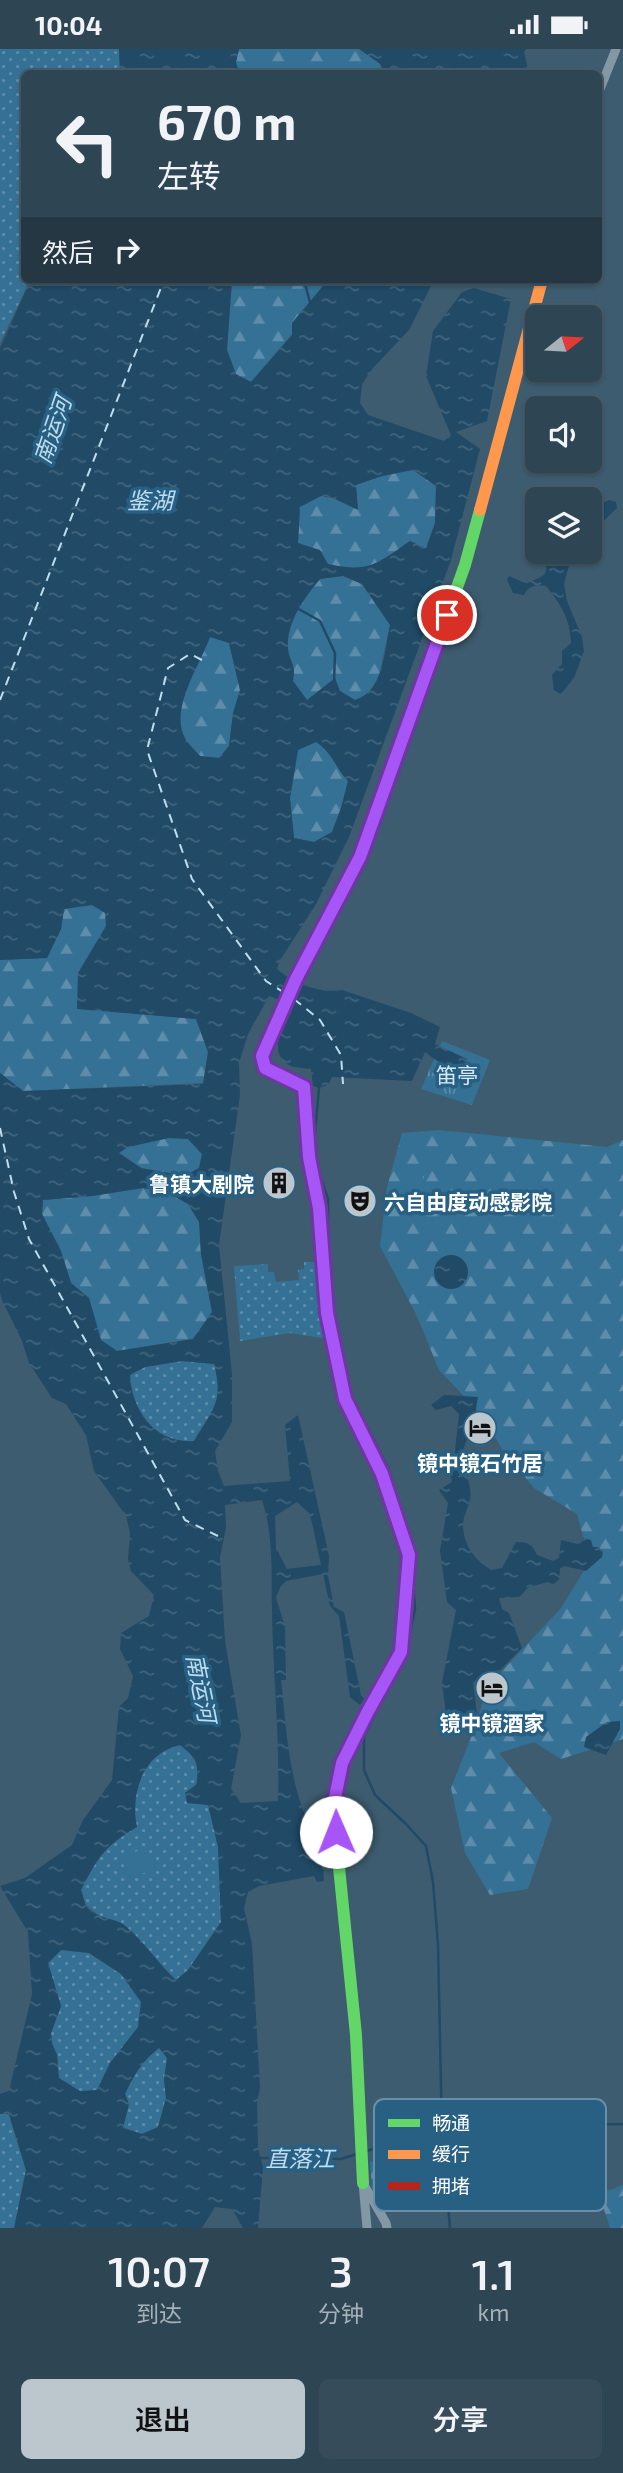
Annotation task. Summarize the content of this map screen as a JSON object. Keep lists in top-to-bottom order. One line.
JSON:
{"water":["南运河","鉴湖","直落江"],"parks":["笛亭"],"places":{"building":["鲁镇大剧院"],"theatre":["六自由度动感影院"],"hotel":["镜中镜石竹居","镜中镜酒家"]},"legend":["畅通","缓行","拥堵"],"north":"right","page":{"status":"10:04","turn":["670 m","左转"],"then":"然后","eta":["10:07","到达","3","分钟","1.1","km"],"buttons":["退出","分享"]}}
